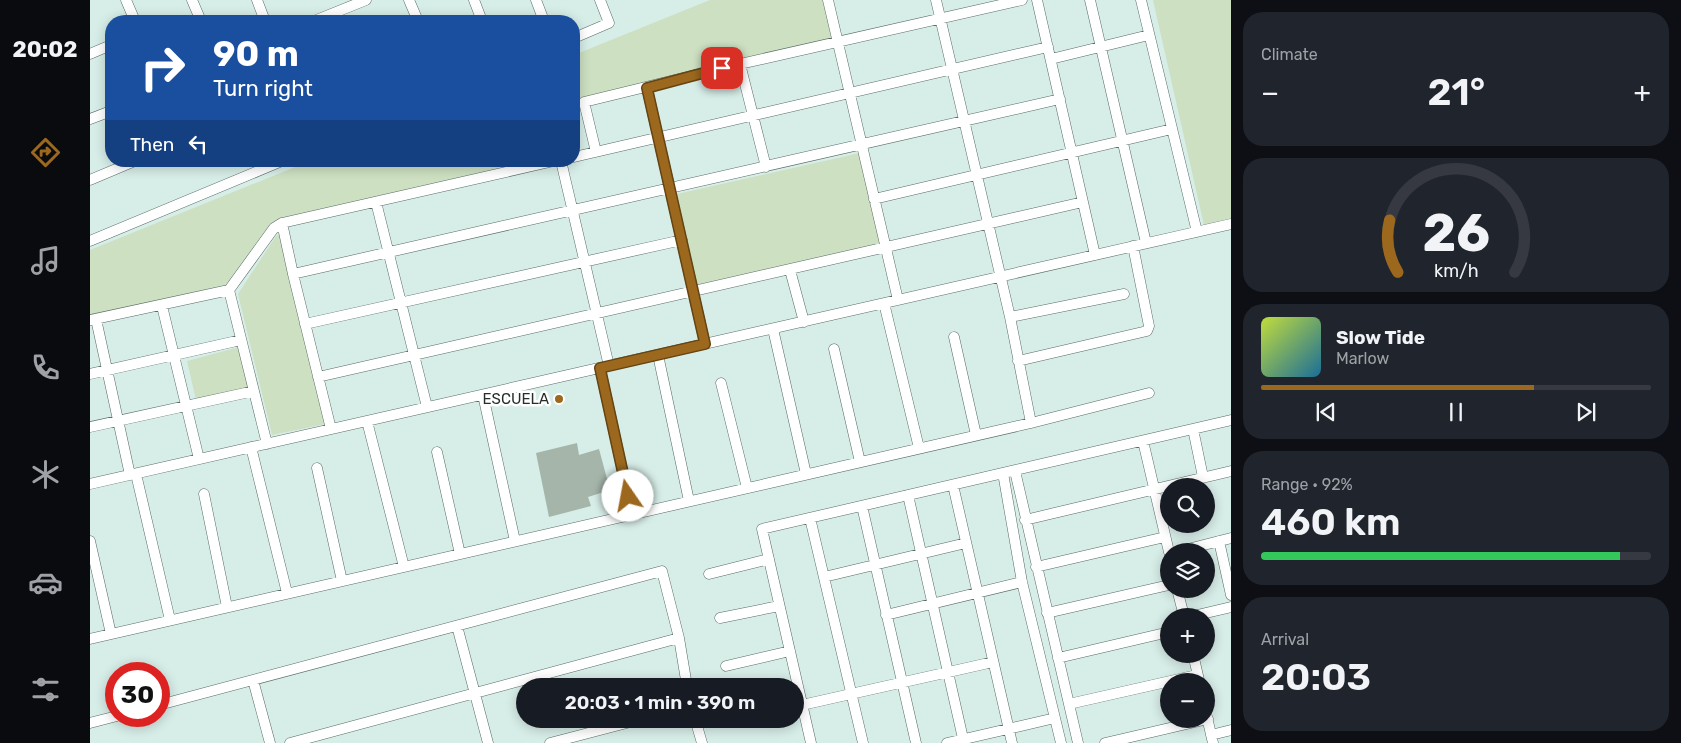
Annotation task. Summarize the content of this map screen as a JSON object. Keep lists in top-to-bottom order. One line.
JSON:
{"places":["ESCUELA"],"page":{"tabs":"20:02","tile":["Climate",["Range · 92%","460 km"],["Arrival","20:03"]],"turn":["90 m","Turn right"],"heat":["−","21°","+"],"then":"Then","song":["Slow Tide","Marlow"],"map_buttons":["+","−"],"limit":"30","trip":"20:03 · 1 min · 390 m","gauge":["26","km/h"]}}
